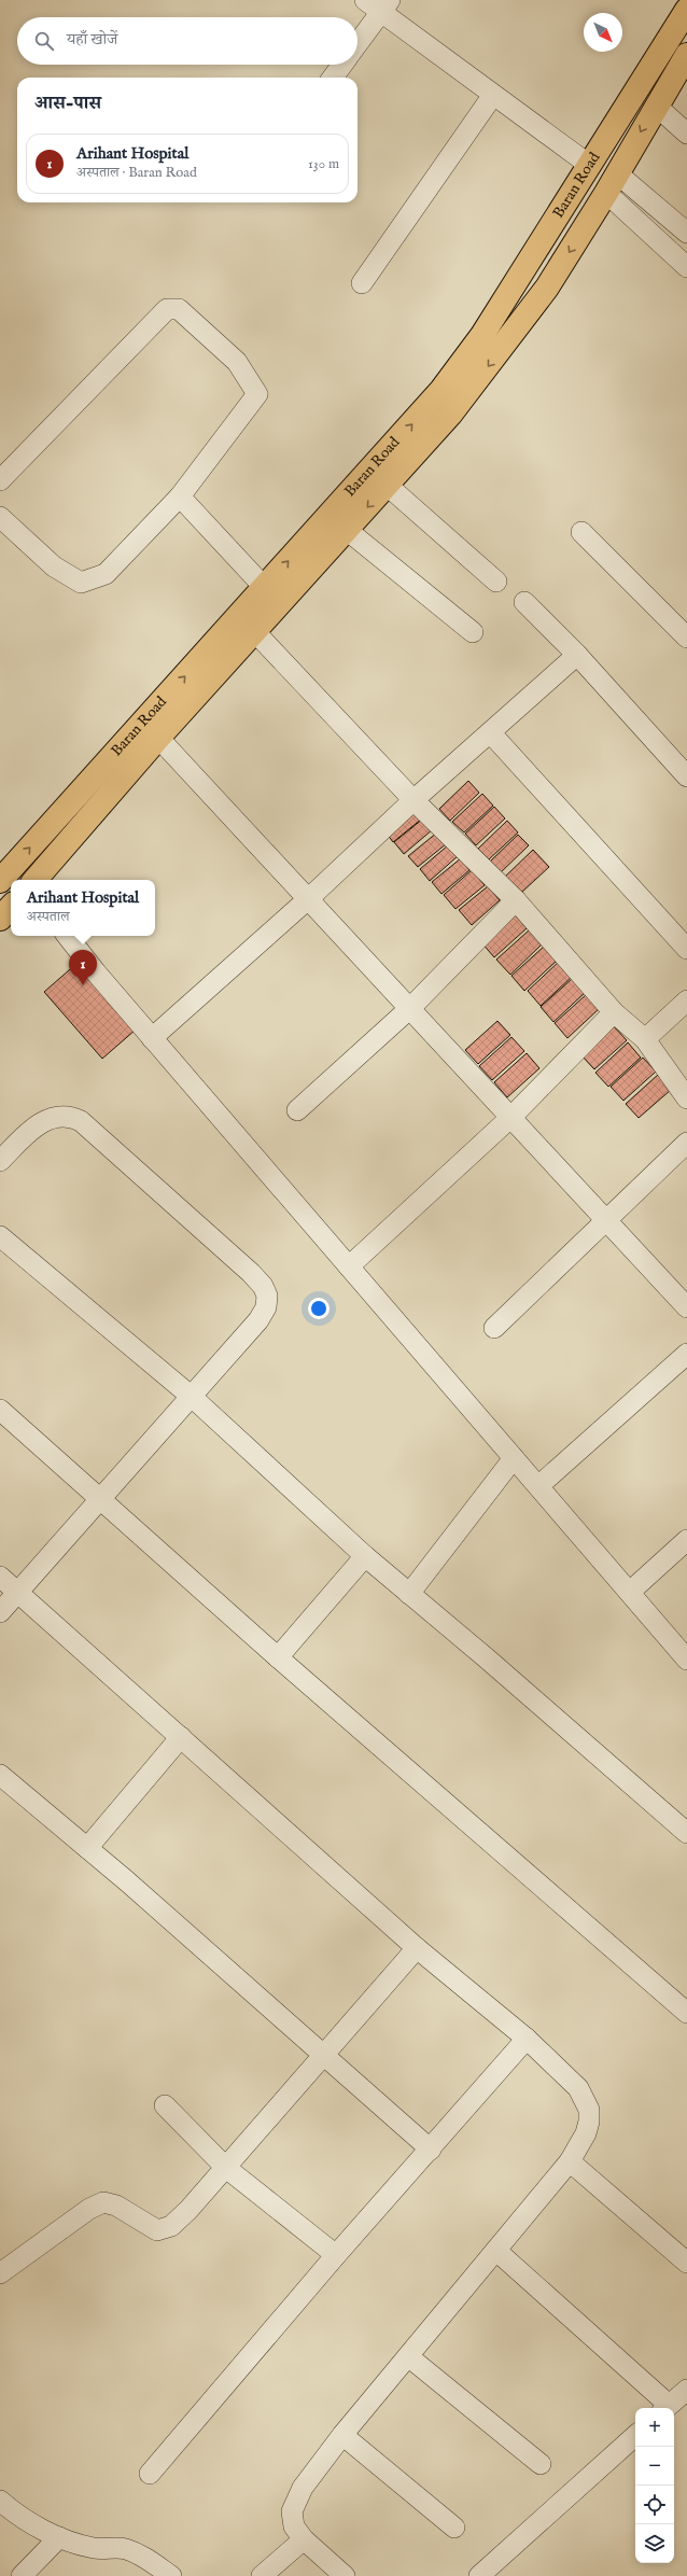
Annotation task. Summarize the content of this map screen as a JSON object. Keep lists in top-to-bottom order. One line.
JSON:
{"streets":{"main road":["Baran Road"]},"north":"bottom right","page":{"search":"यहाँ खोजें","heading":"आस-पास","list":[{"mark":"1","name":"Arihant Hospital","note":"अस्पताल · Baran Road","value":"130 m"}],"popup":["Arihant Hospital","अस्पताल"],"pins":"1","map_buttons":["+","−"]}}
